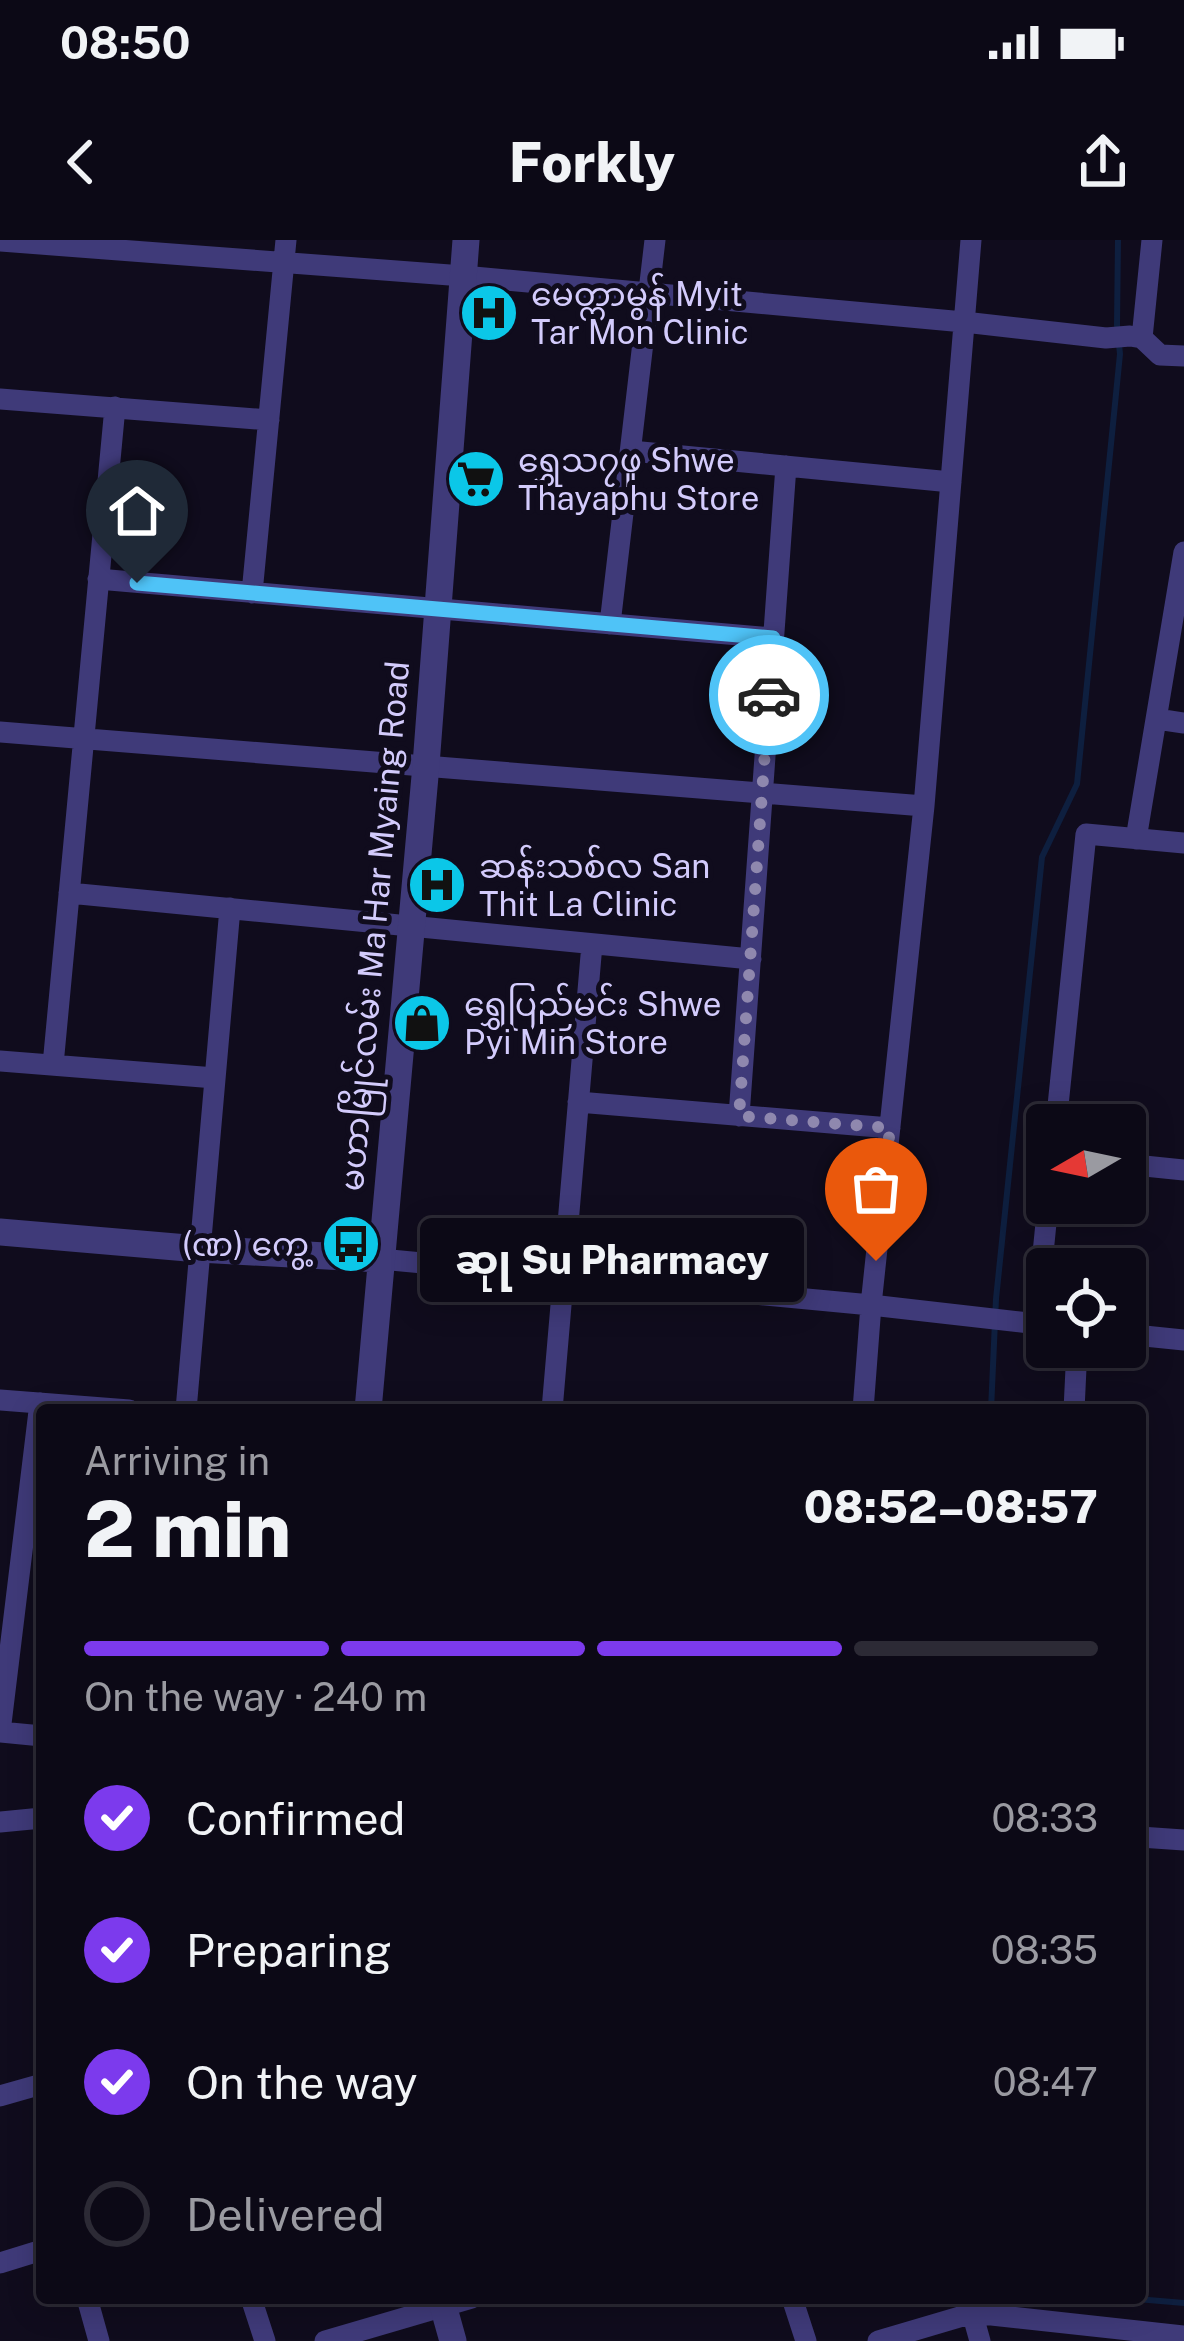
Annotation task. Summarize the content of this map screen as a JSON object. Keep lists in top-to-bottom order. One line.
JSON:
{"streets":{"street":["မဟာမြိုင်လမ်း Ma Har Myaing Road"]},"places":{"hospital":["မေတ္တာမွန် Myit Tar Mon Clinic","ဆန်းသစ်လ San Thit La Clinic"],"supermarket":["ရွှေသ၇ဖူ Shwe Thayaphu Store"],"shop":["ရွှေပြည်မင်း Shwe Pyi Min Store"],"bus stop":["(ဏ) ကွေ့"],"other":["ဆုု Su Pharmacy"]},"north":"left","page":{"status":"08:50","header":"Forkly","bubble":"ဆုု Su Pharmacy","heading":["2 min","Arriving in","08:52–08:57"],"bar":"On the way · 240 m","list":[["Confirmed","08:33"],["Preparing","08:35"],["On the way","08:47"],"Delivered"]}}
